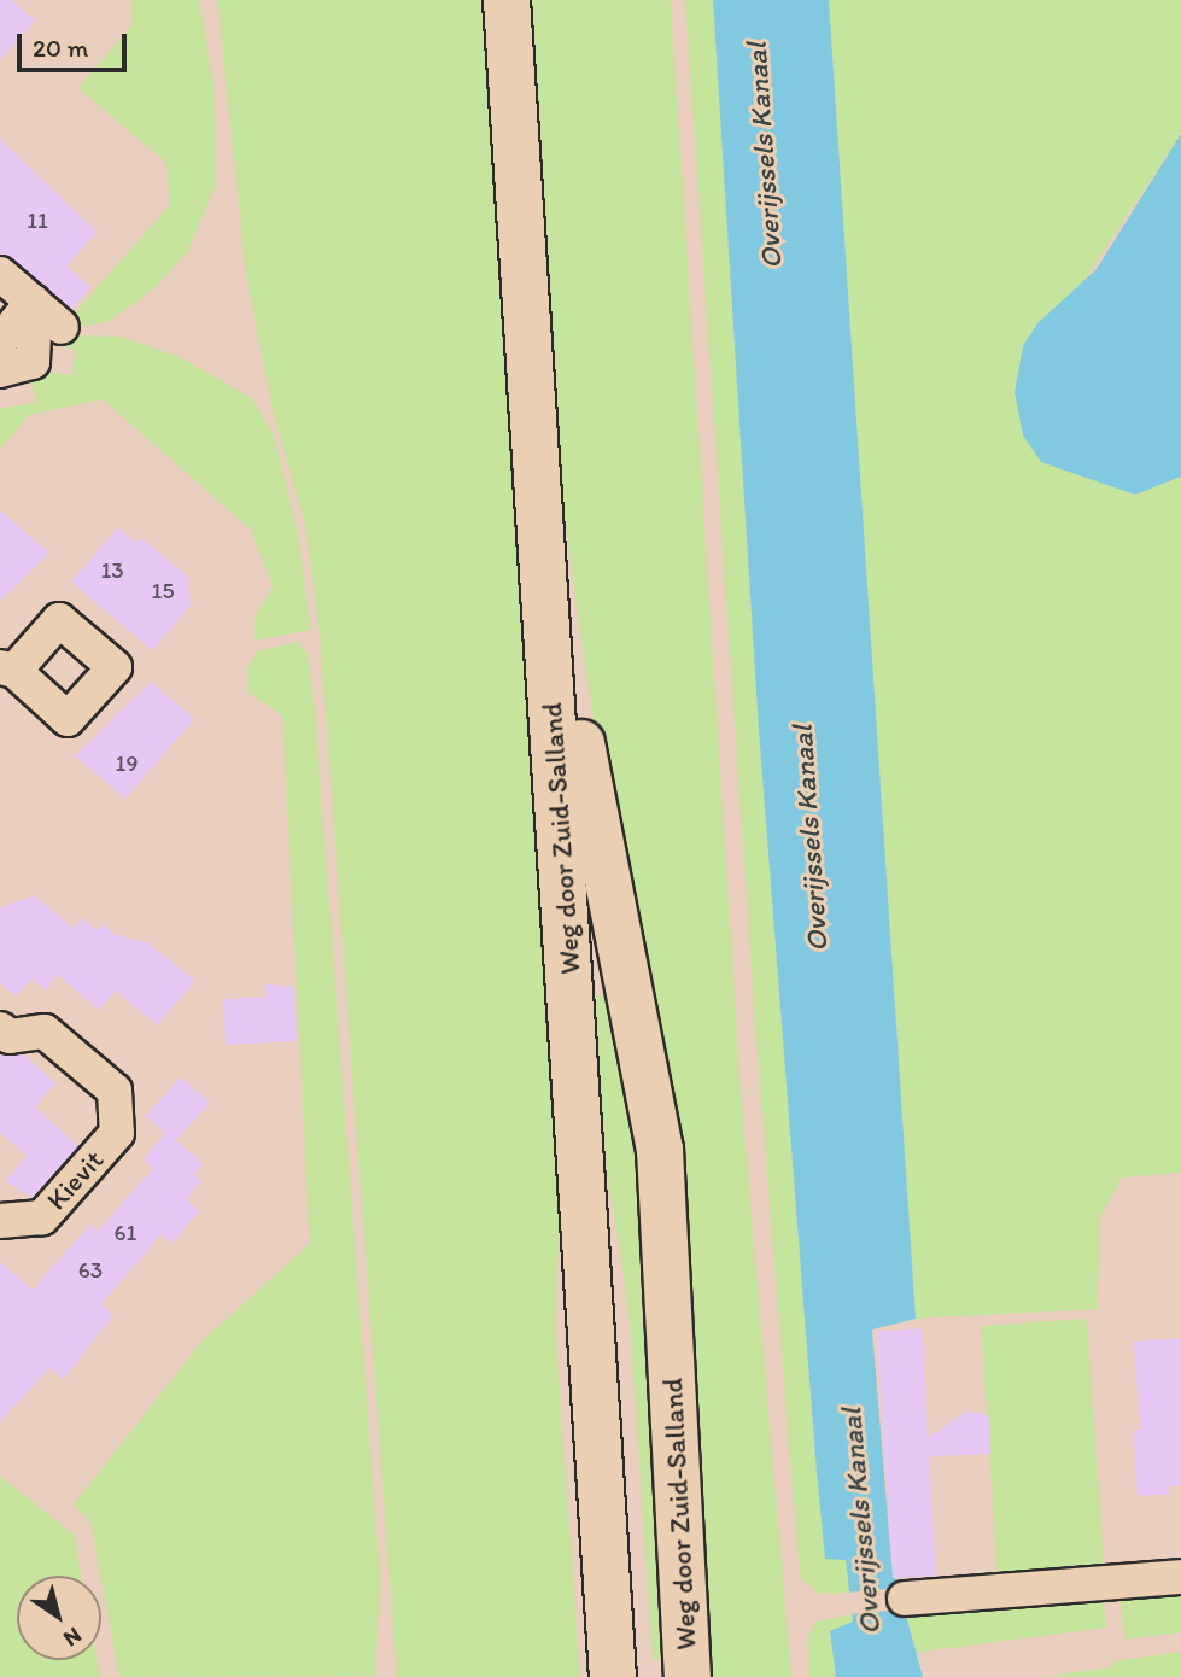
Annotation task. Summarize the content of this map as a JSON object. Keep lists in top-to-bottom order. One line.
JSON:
{"streets":{"main road":["Weg door Zuid-Salland"],"street":["Kievit"]},"water":["Overijssels Kanaal"],"house_numbers":["11","13","15","19","61","63"],"scale_bar":"20 m","north":"bottom right"}
